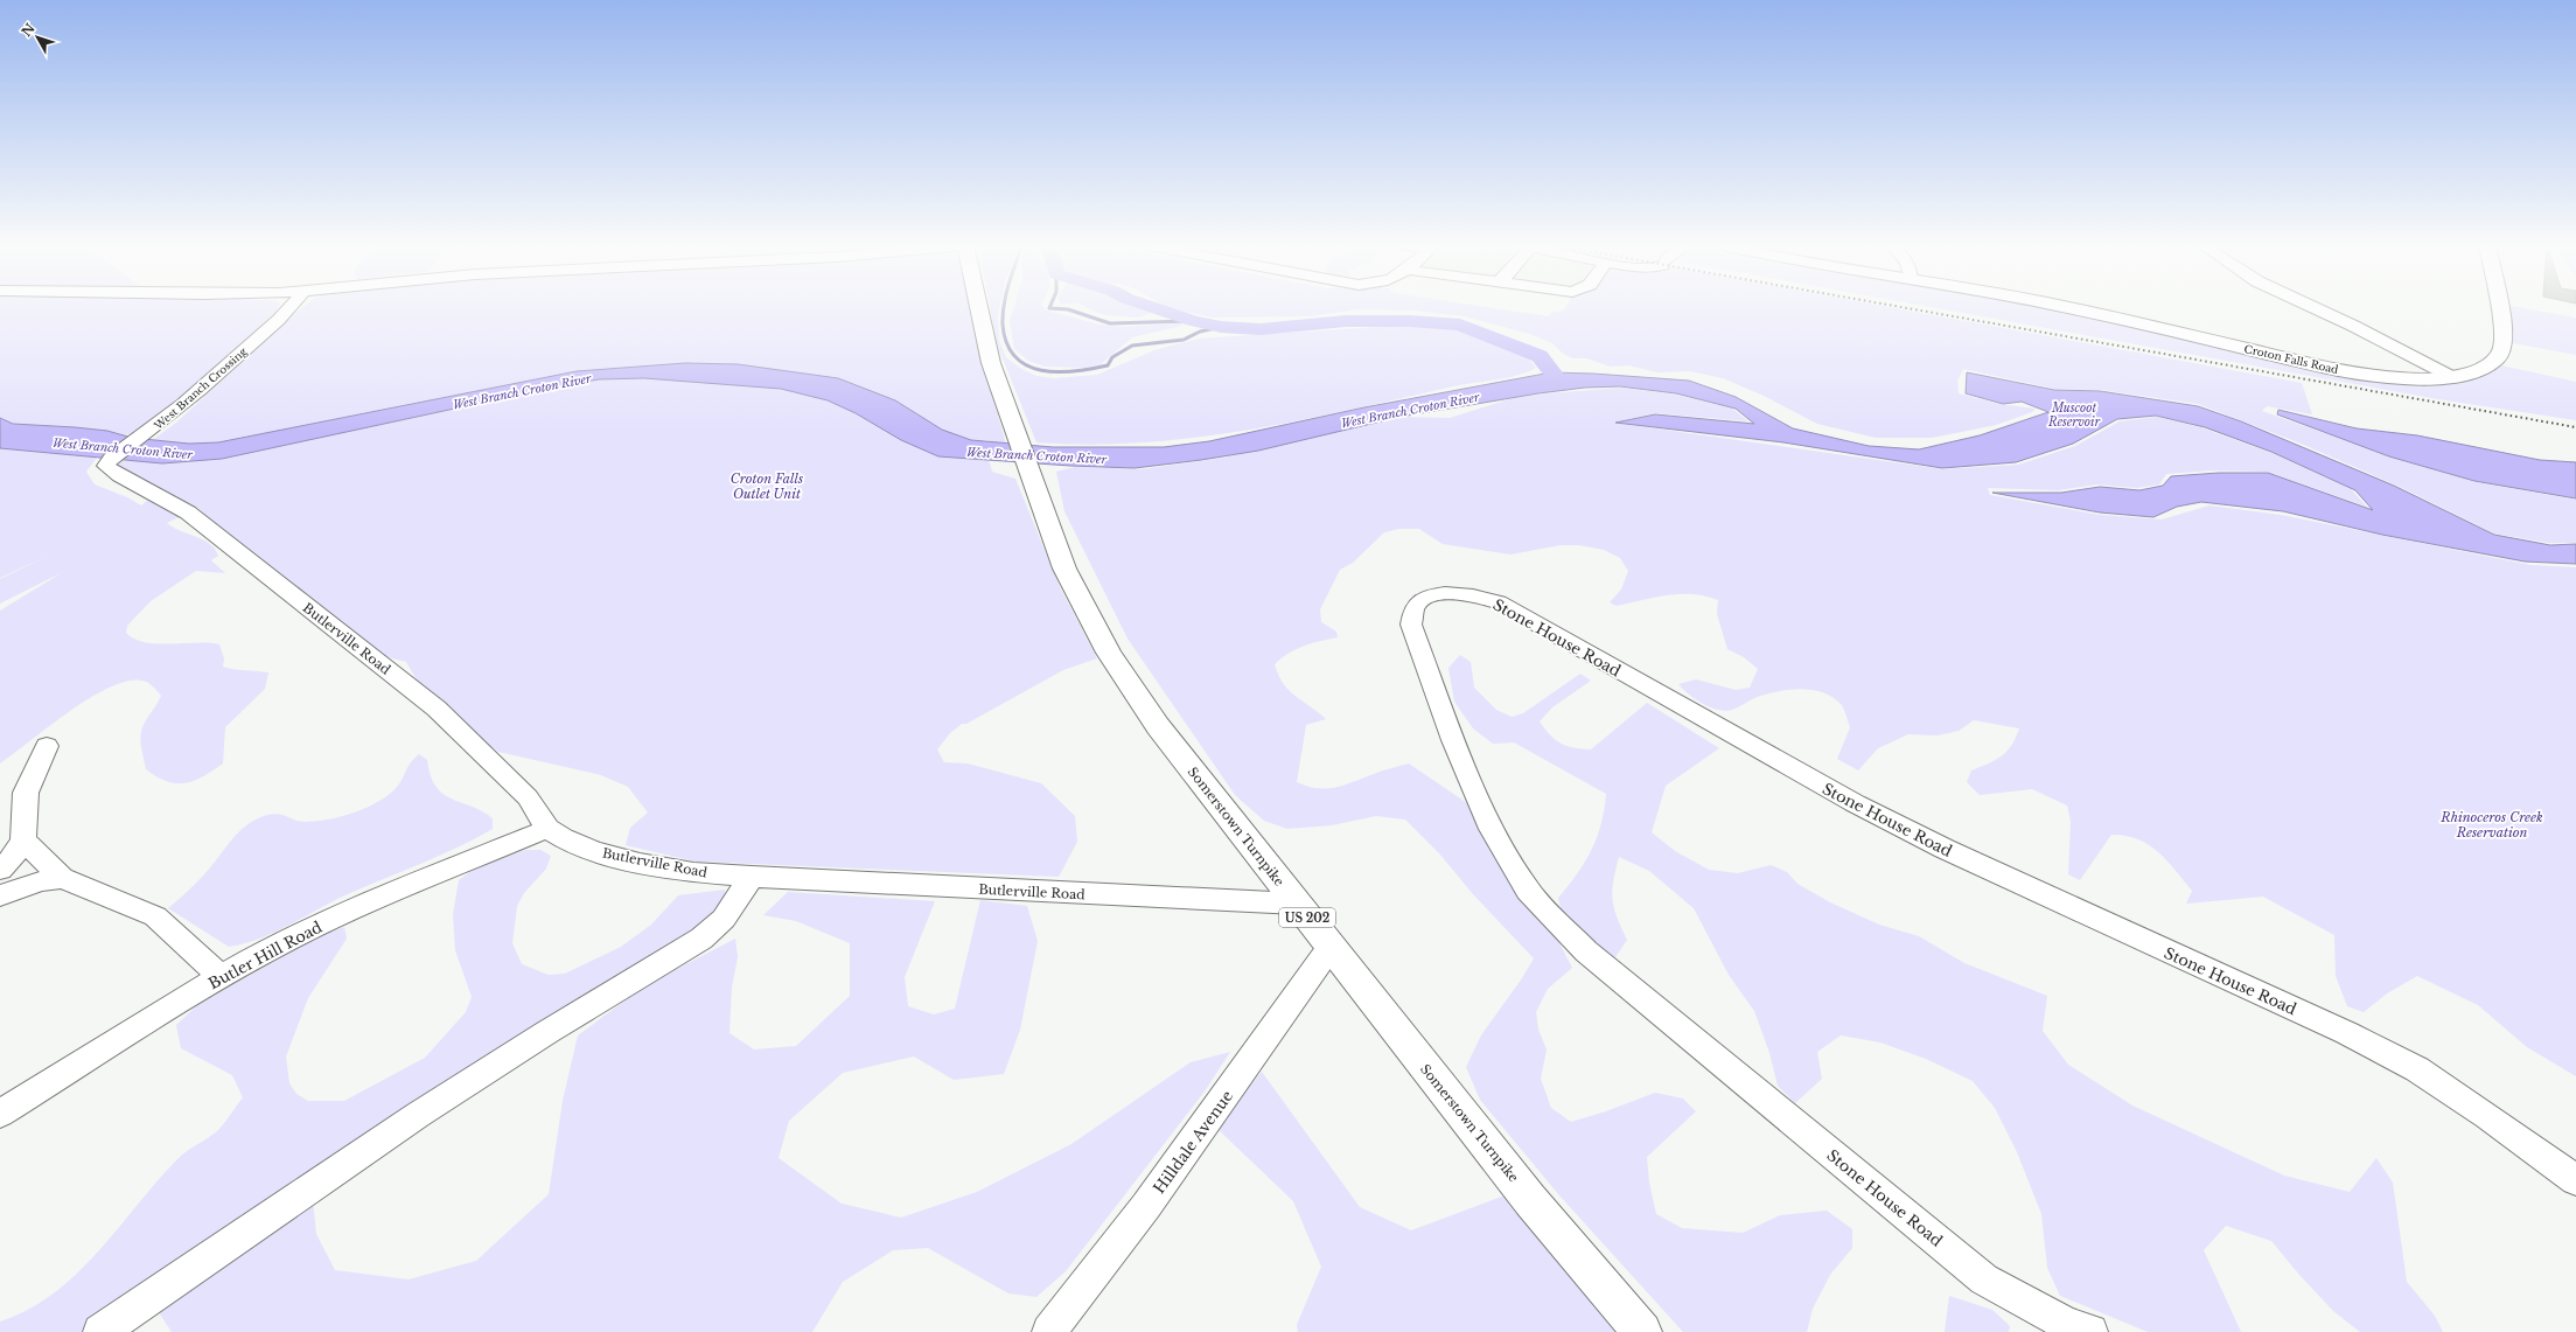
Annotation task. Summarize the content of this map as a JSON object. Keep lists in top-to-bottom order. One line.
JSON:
{"streets":{"main road":["Croton Falls Road","Somerstown Turnpike","US 202"],"street":["West Branch Crossing","Stone House Road","Butlerville Road","Butler Hill Road","Hilldale Avenue"]},"crossings":[["West Branch Crossing","Butlerville Road"],["Butlerville Road","Somerstown Turnpike"],["Butlerville Road","Butler Hill Road"],["Somerstown Turnpike","Hilldale Avenue"]],"water":["West Branch Croton River","Muscoot Reservoir"],"parks":["Croton Falls Outlet Unit","Rhinoceros Creek Reservation"],"north":"top left"}
